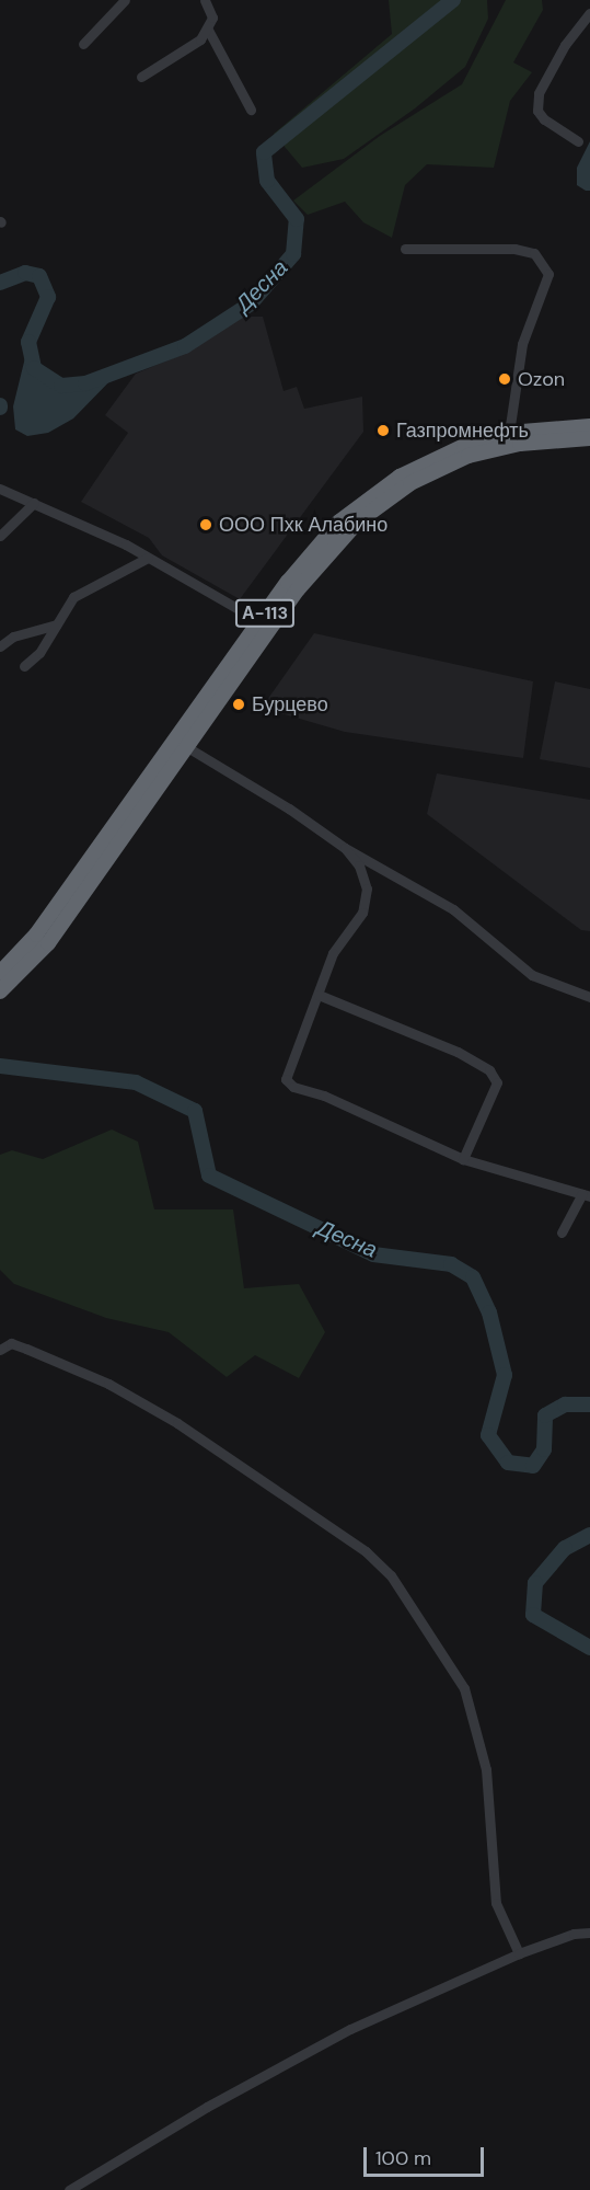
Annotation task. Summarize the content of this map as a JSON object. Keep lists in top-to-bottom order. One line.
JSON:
{"streets":{"highway":["А-113"]},"water":["Десна"],"places":["Ozon","Газпромнефть","ООО Пхк Алабино","Бурцево"],"scale_bar":"100 m"}
